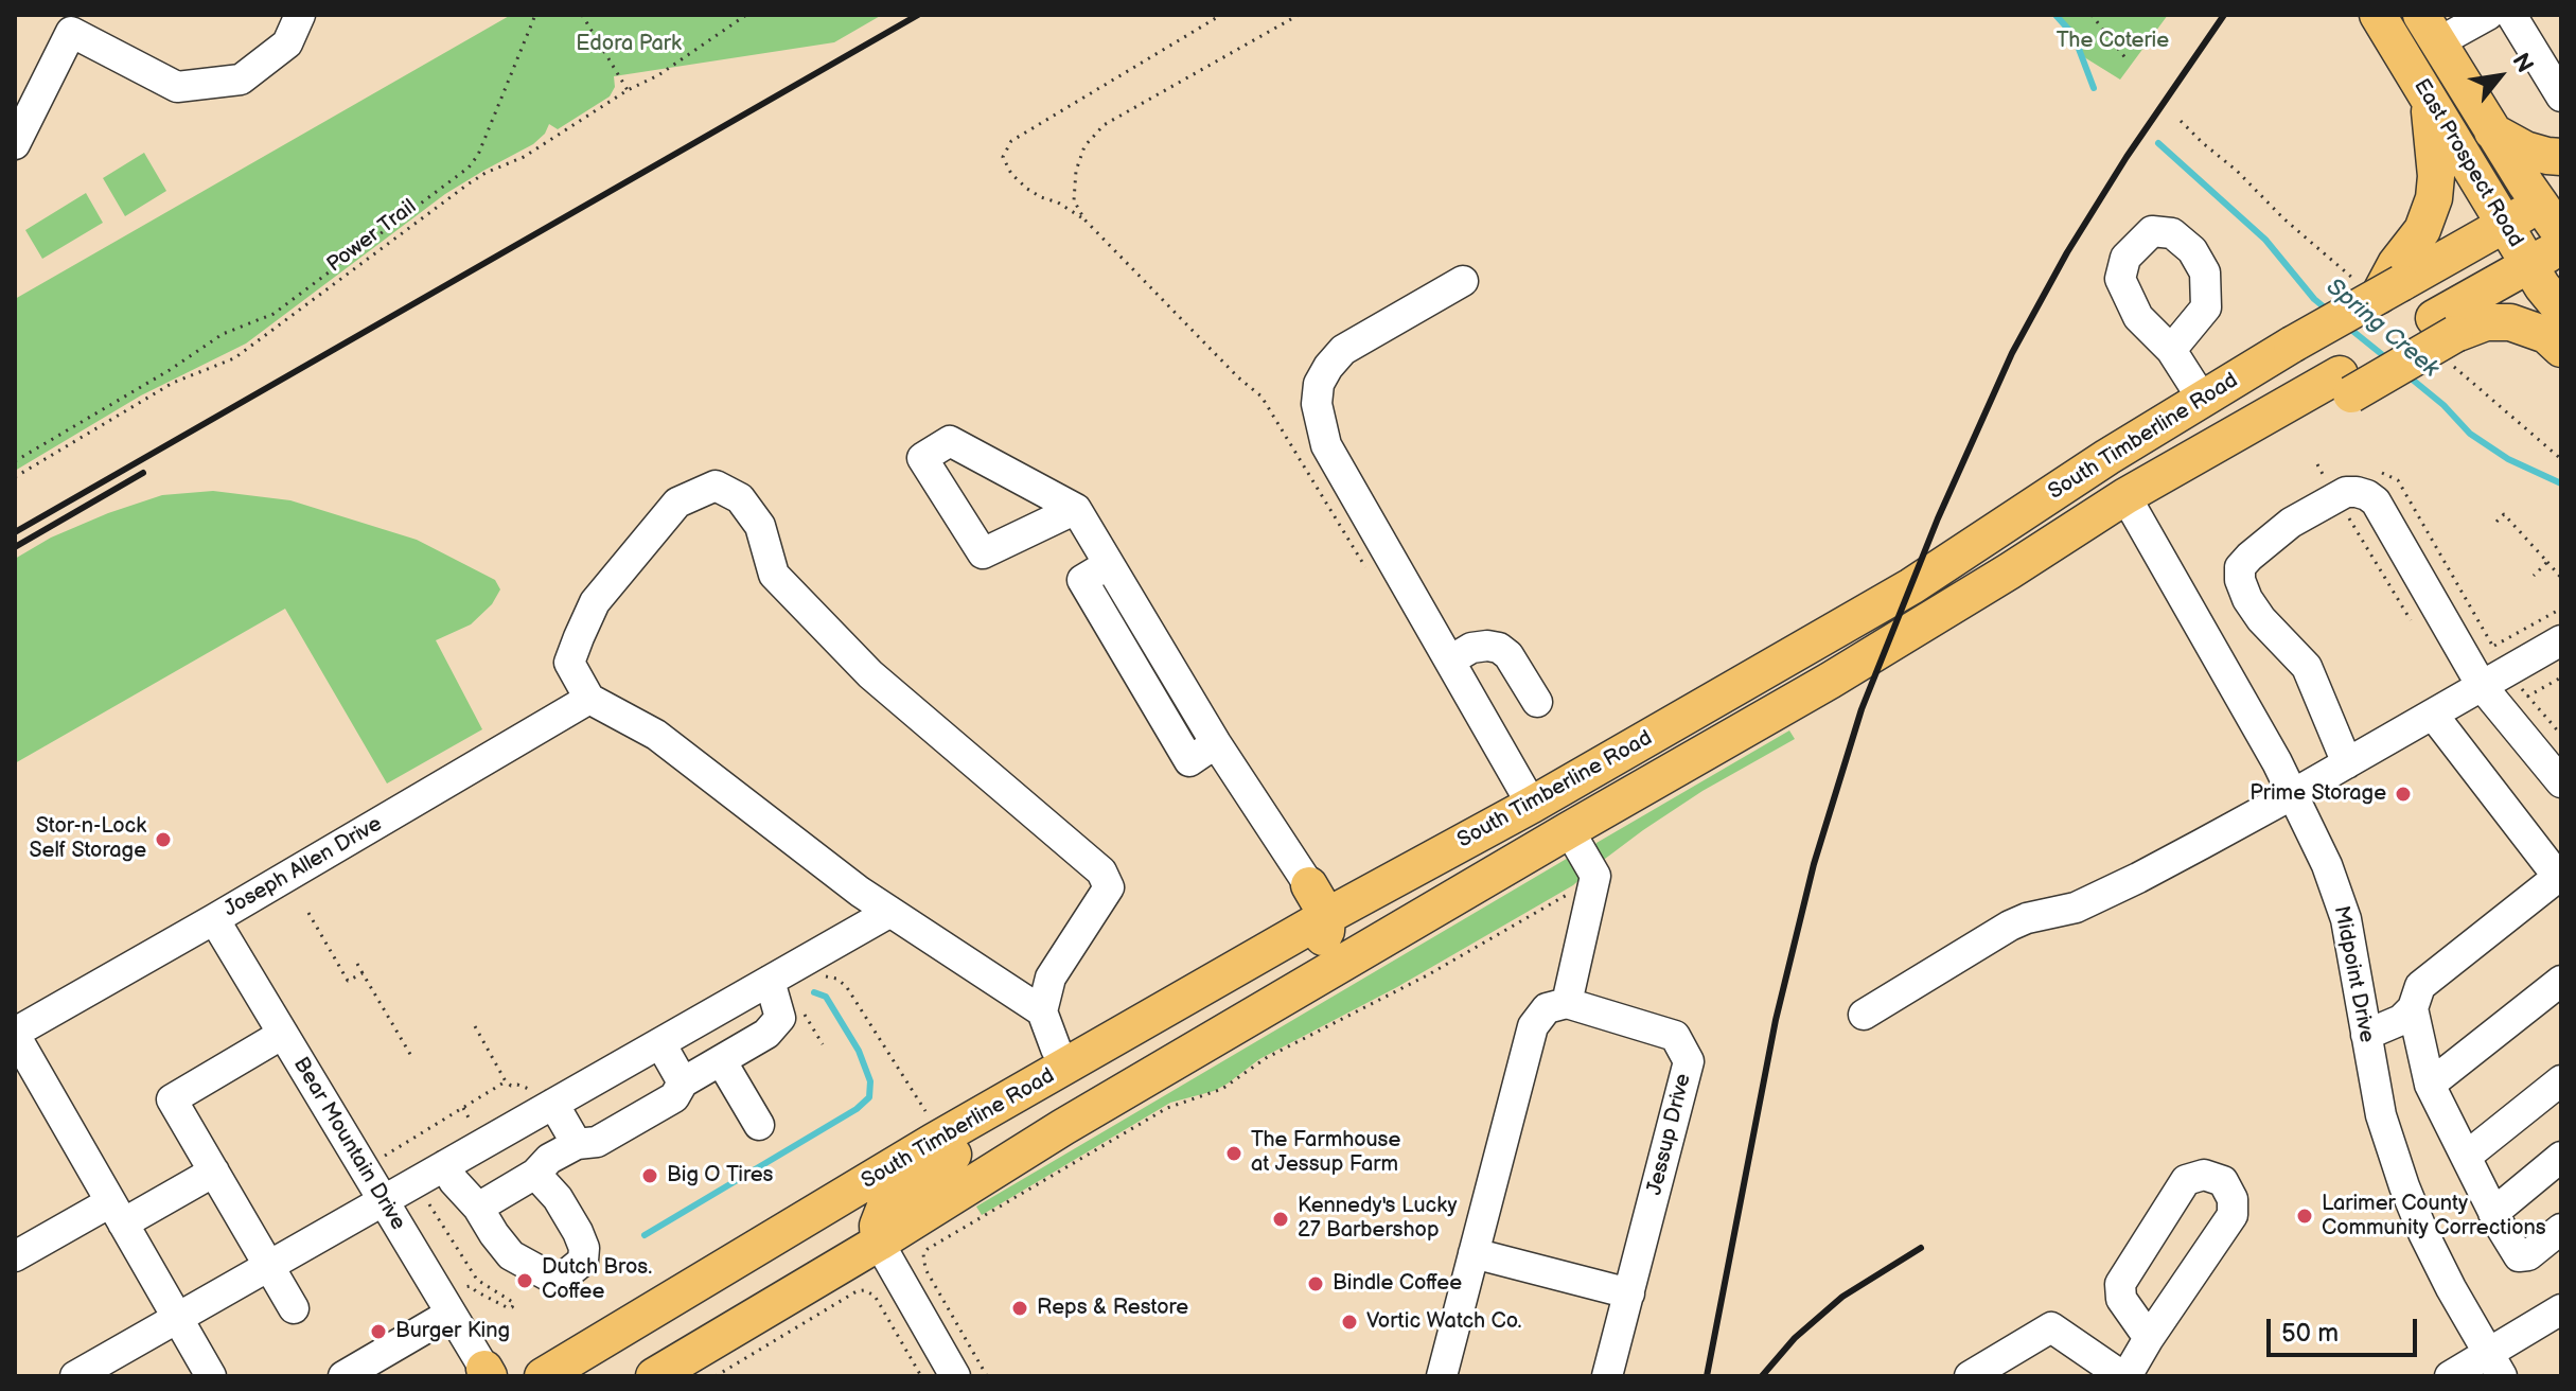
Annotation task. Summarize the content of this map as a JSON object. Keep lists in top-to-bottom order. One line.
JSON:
{"streets":{"main road":["East Prospect Road","South Timberline Road"],"street":["Joseph Allen Drive","Midpoint Drive","Jessup Drive","Bear Mountain Drive"],"path":["Power Trail"]},"crossings":[["East Prospect Road","South Timberline Road"],["South Timberline Road","Midpoint Drive"],["Joseph Allen Drive","Bear Mountain Drive"]],"water":["Spring Creek"],"parks":["The Coterie","Edora Park"],"places":["Prime Storage","Stor-n-Lock Self Storage","The Farmhouse at Jessup Farm","Big O Tires","Larimer County Community Corrections","Kennedy's Lucky 27 Barbershop","Dutch Bros. Coffee","Bindle Coffee","Reps & Restore","Vortic Watch Co.","Burger King"],"scale_bar":"50 m","north":"top right"}
